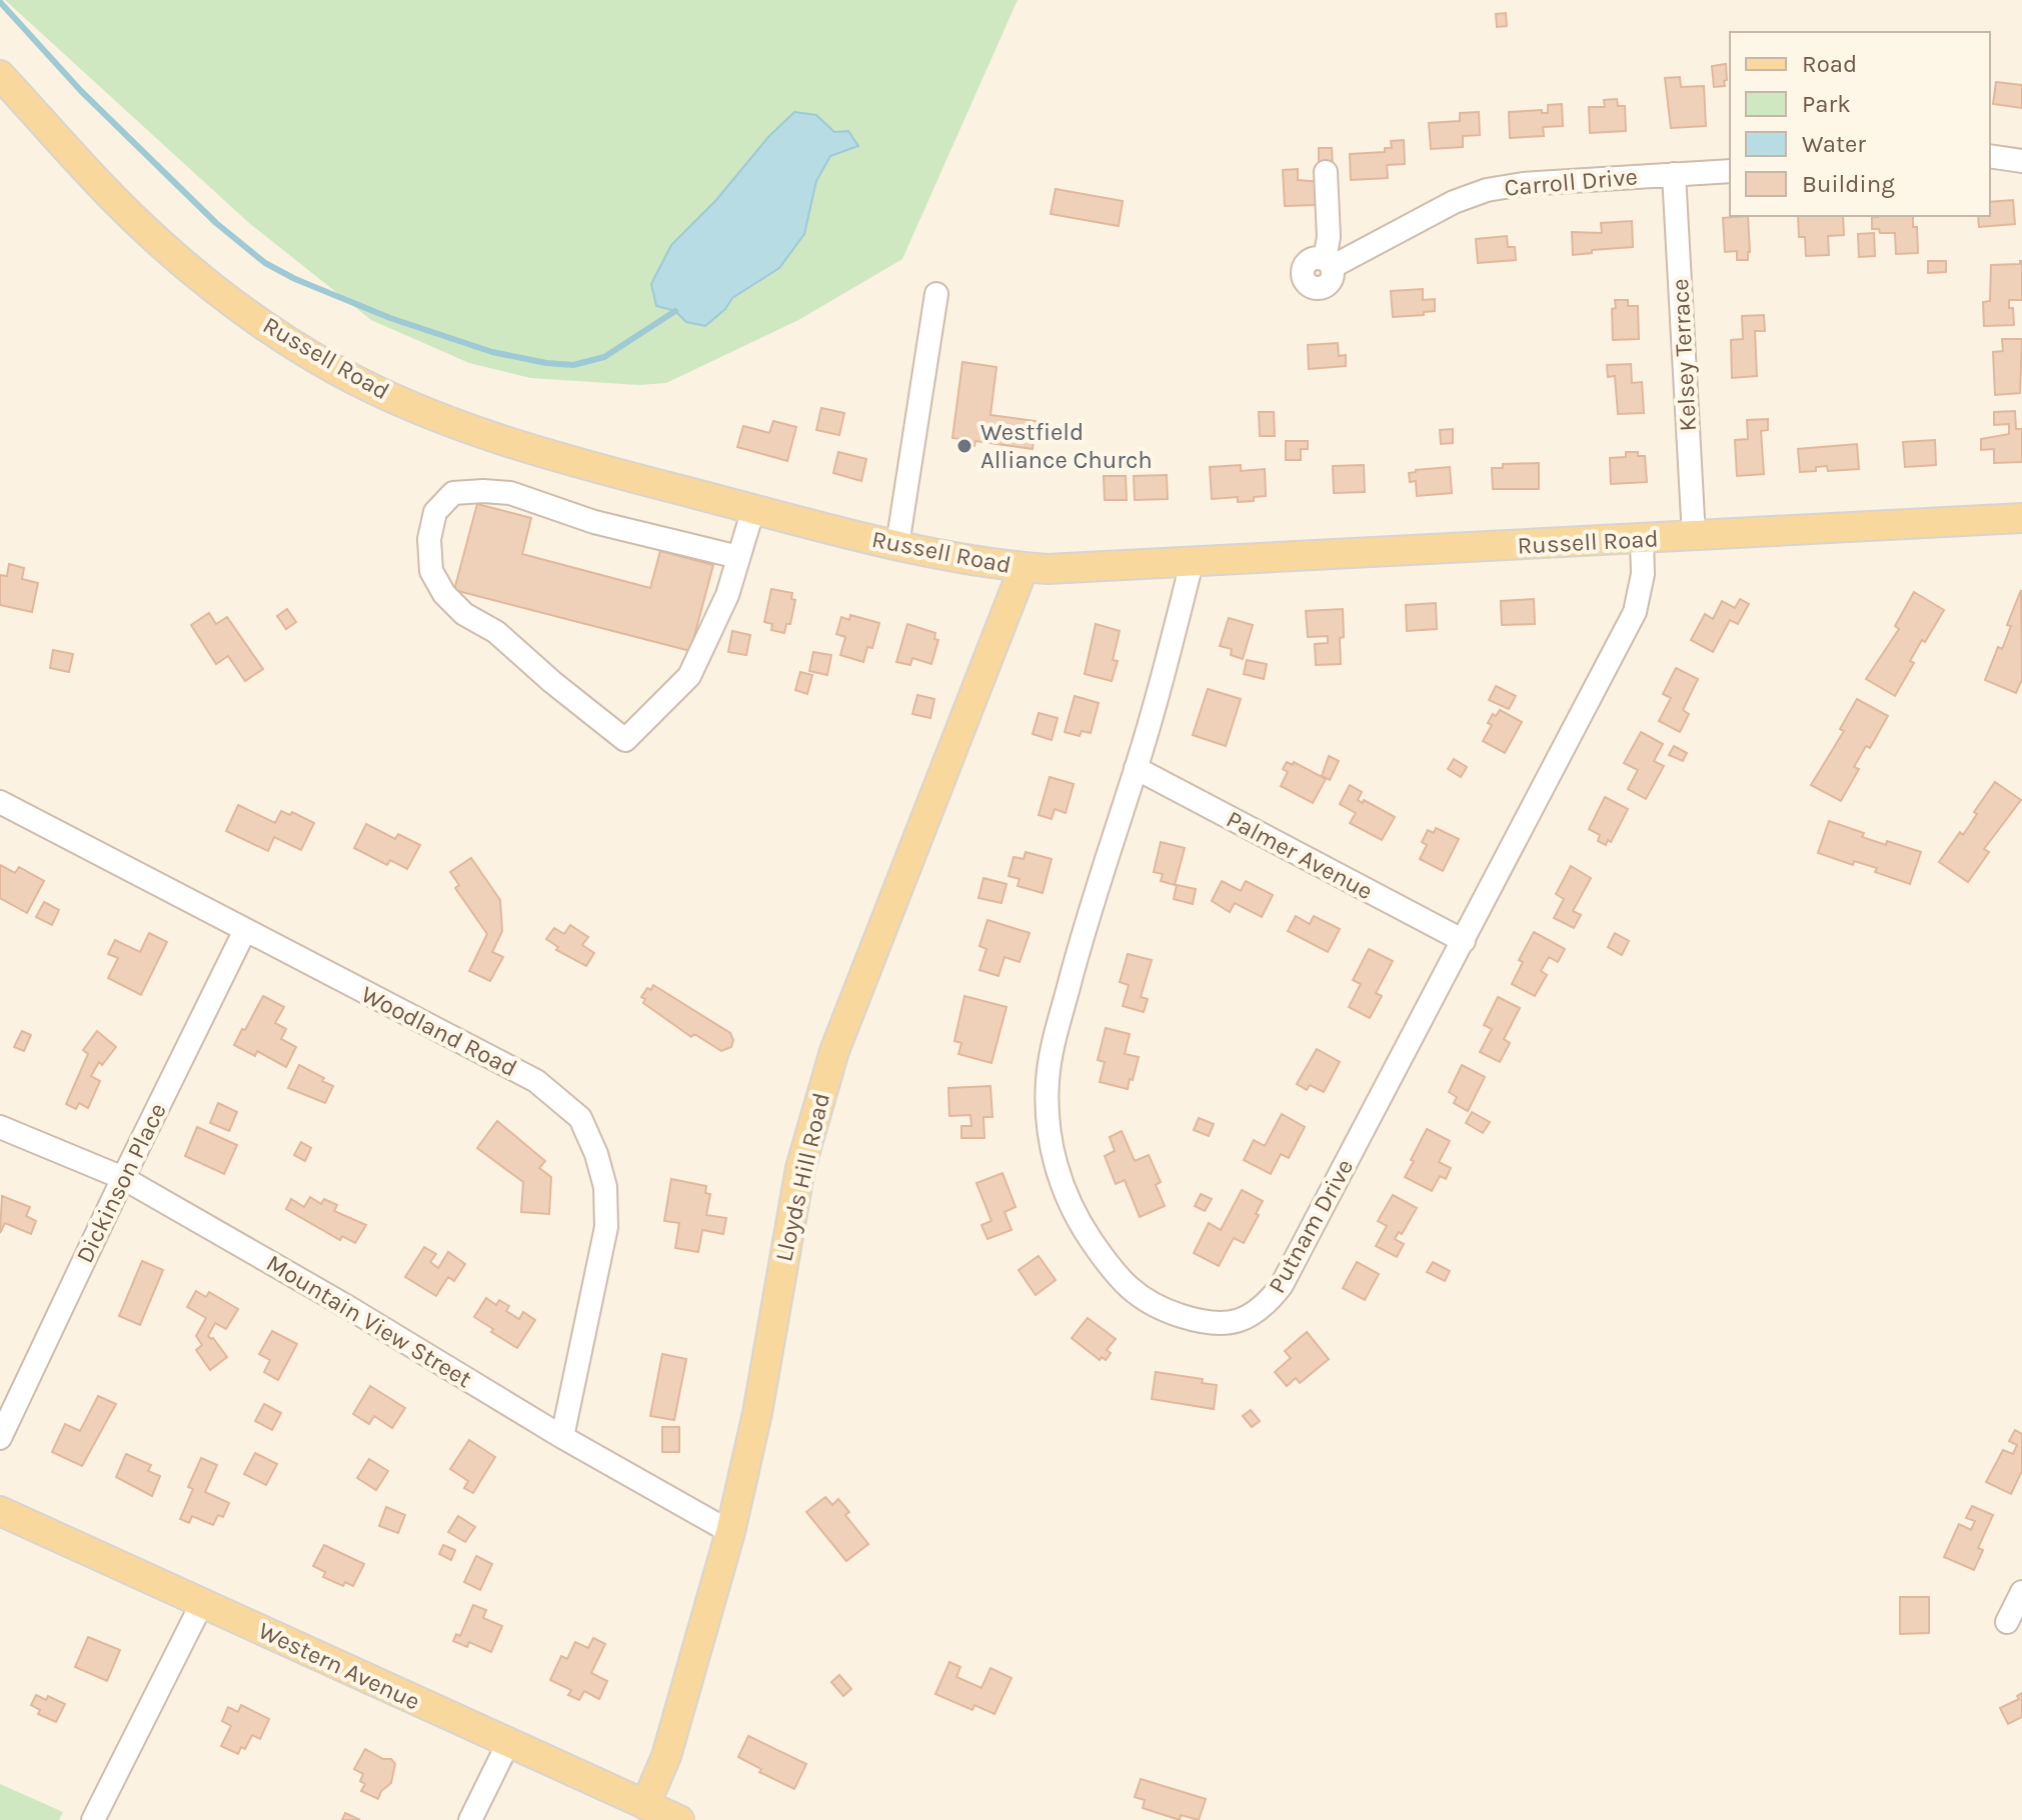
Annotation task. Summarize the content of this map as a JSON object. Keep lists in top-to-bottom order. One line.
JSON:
{"streets":{"main road":["Russell Road","Lloyds Hill Road","Western Avenue"],"street":["Carroll Drive","Kelsey Terrace","Palmer Avenue","Woodland Road","Dickinson Place","Putnam Drive","Mountain View Street"]},"crossings":[["Carroll Drive","Kelsey Terrace"],["Kelsey Terrace","Russell Road"],["Russell Road","Lloyds Hill Road"],["Russell Road","Putnam Drive"],["Palmer Avenue","Putnam Drive"],["Woodland Road","Dickinson Place"],["Woodland Road","Mountain View Street"],["Lloyds Hill Road","Mountain View Street"],["Lloyds Hill Road","Western Avenue"],["Dickinson Place","Mountain View Street"]],"places":["Westfield Alliance Church"],"legend":["Road","Park","Water","Building"]}
